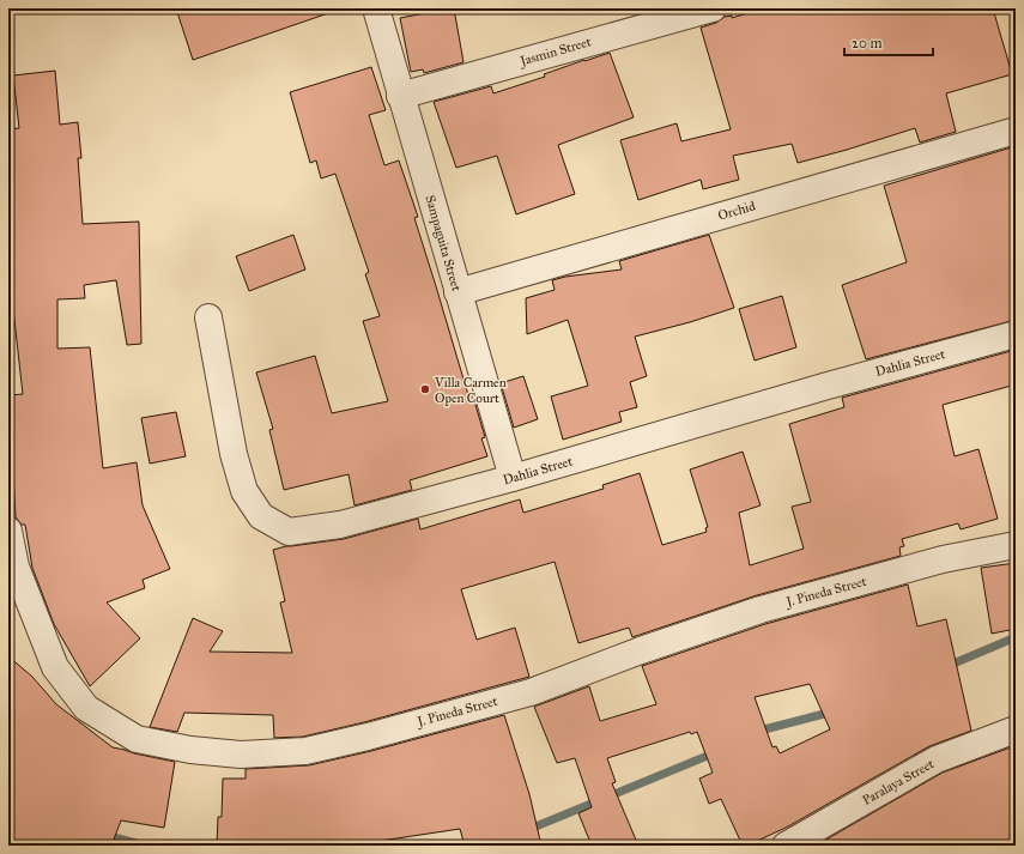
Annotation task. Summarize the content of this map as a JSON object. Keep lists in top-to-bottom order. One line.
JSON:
{"streets":{"street":["Jasmin Street","Orchid","Sampaguita Street","Dahlia Street","J. Pineda Street","Paralaya Street"]},"crossings":[["Jasmin Street","Sampaguita Street"],["Orchid","Sampaguita Street"],["Sampaguita Street","Dahlia Street"]],"places":["Villa Carmen Open Court"],"scale_bar":"20 m"}
